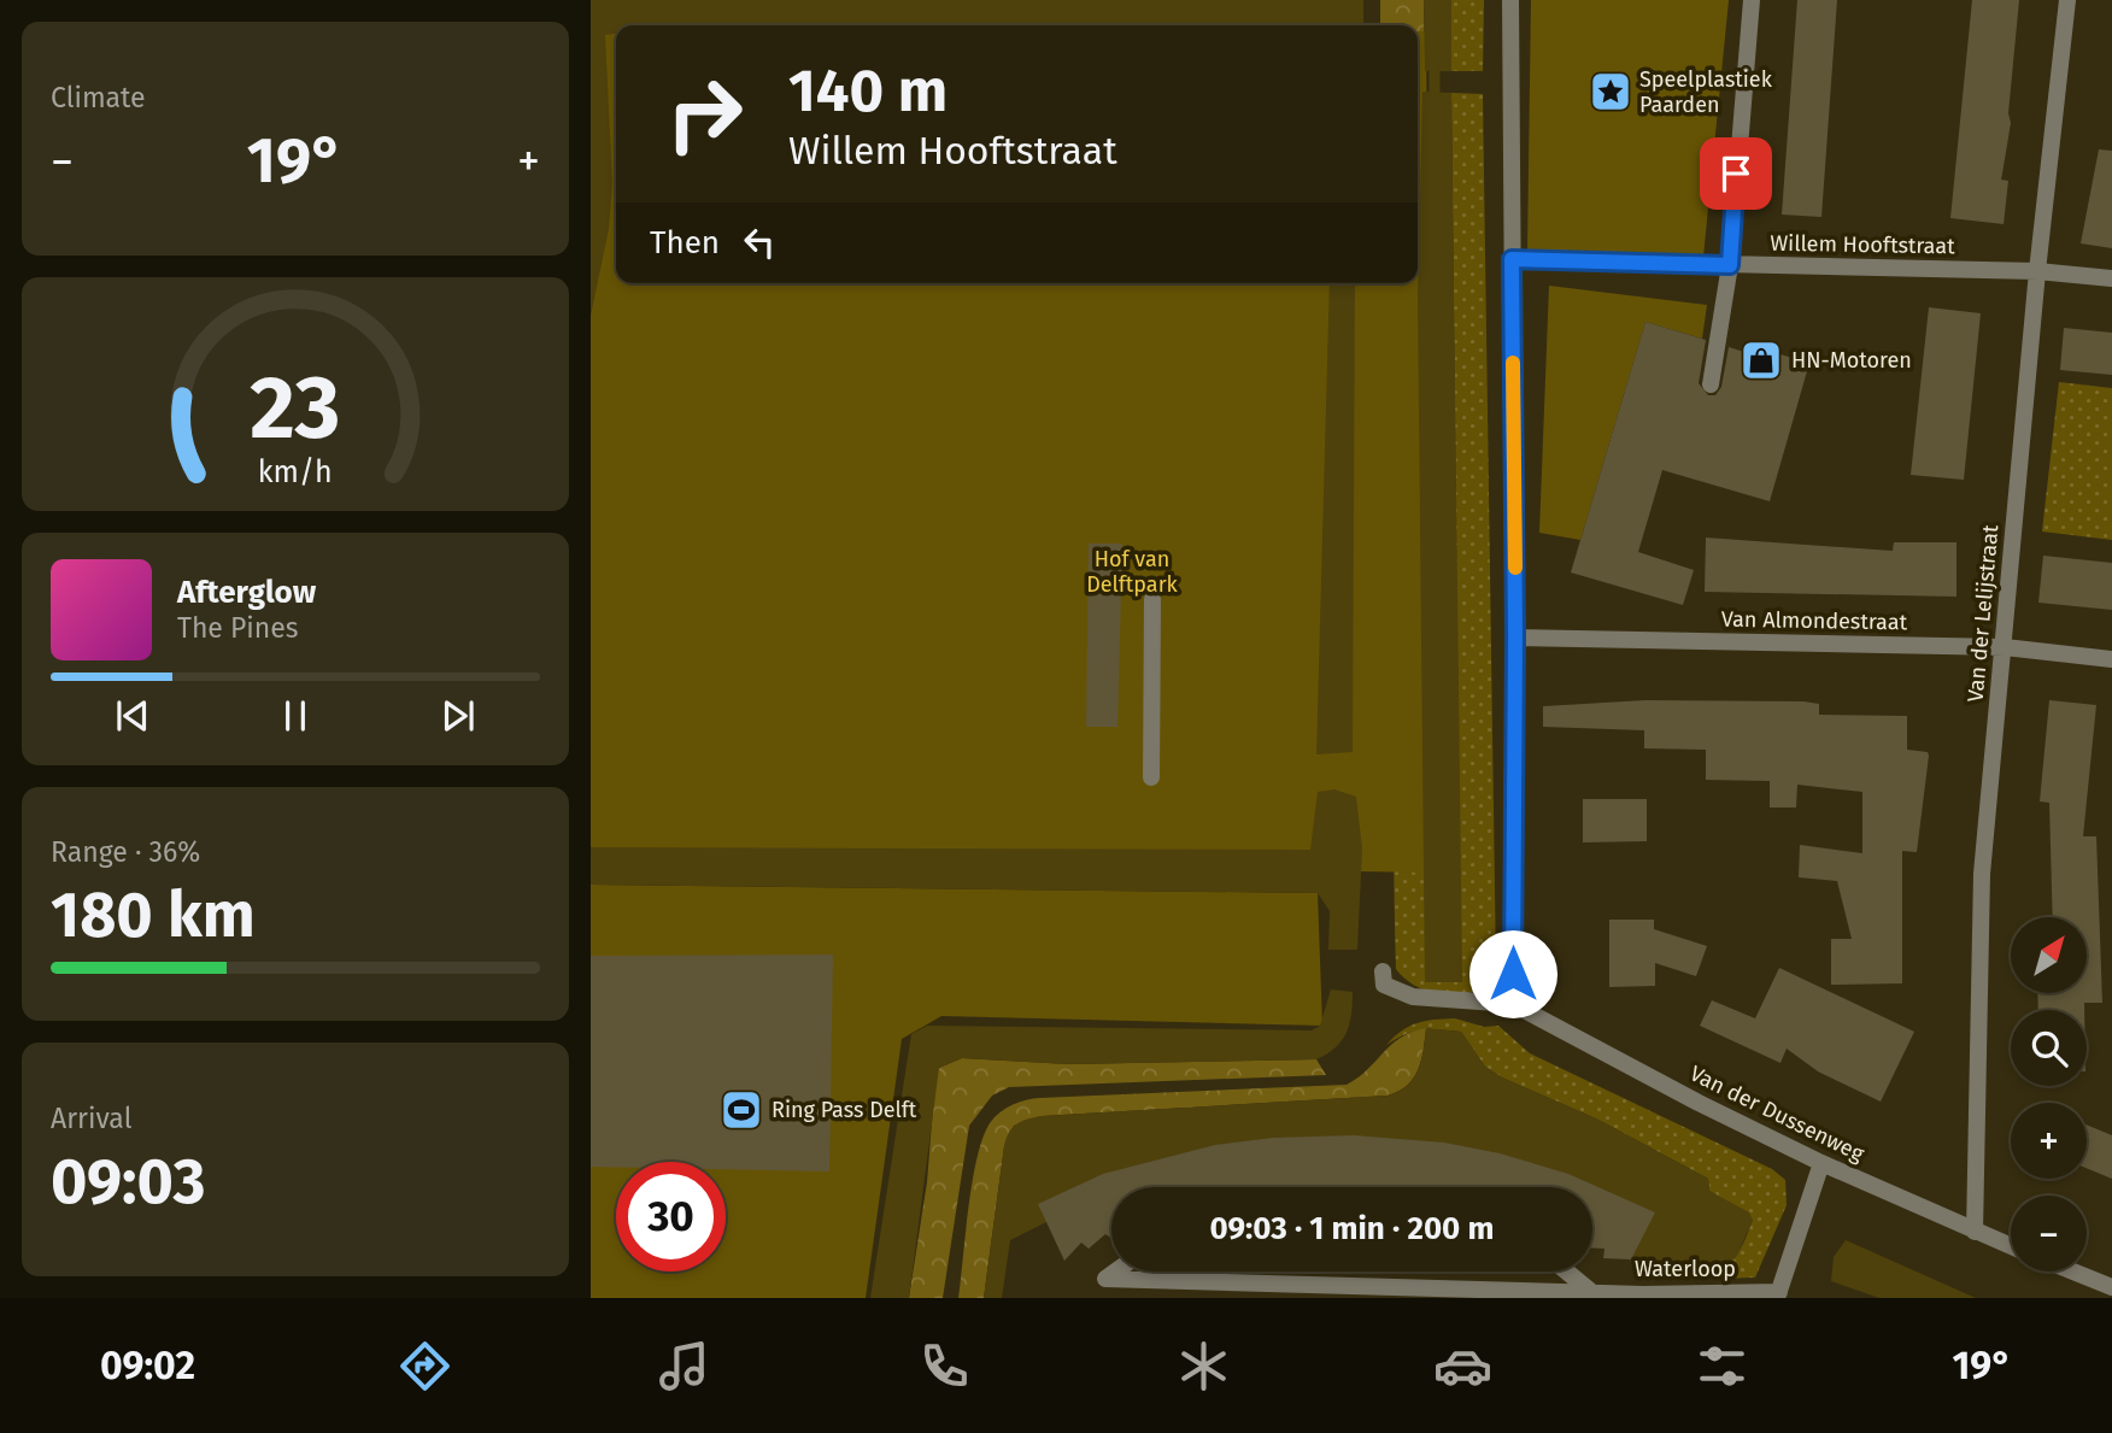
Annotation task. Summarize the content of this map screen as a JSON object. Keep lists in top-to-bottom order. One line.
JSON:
{"streets":{"street":["Willem Hooftstraat","Van der Lelijstraat","Van Almondestraat","Van der Dussenweg","Waterloop"]},"crossings":[["Willem Hooftstraat","Van der Lelijstraat"],["Van der Lelijstraat","Van Almondestraat"],["Van der Lelijstraat","Van der Dussenweg"]],"parks":["Hof van Delftpark"],"places":{"place":["Speelplastiek Paarden"],"shop":["HN-Motoren"],"sports":["Ring Pass Delft"]},"north":"top right","page":{"tile":["Climate",["Range · 36%","180 km"],["Arrival","09:03"]],"turn":["140 m","Willem Hooftstraat"],"heat":["−","19°","+"],"then":"Then","song":["Afterglow","The Pines"],"map_buttons":["+","−"],"limit":"30","trip":"09:03 · 1 min · 200 m","tabs":["09:02","19°"],"gauge":["23","km/h"]}}
